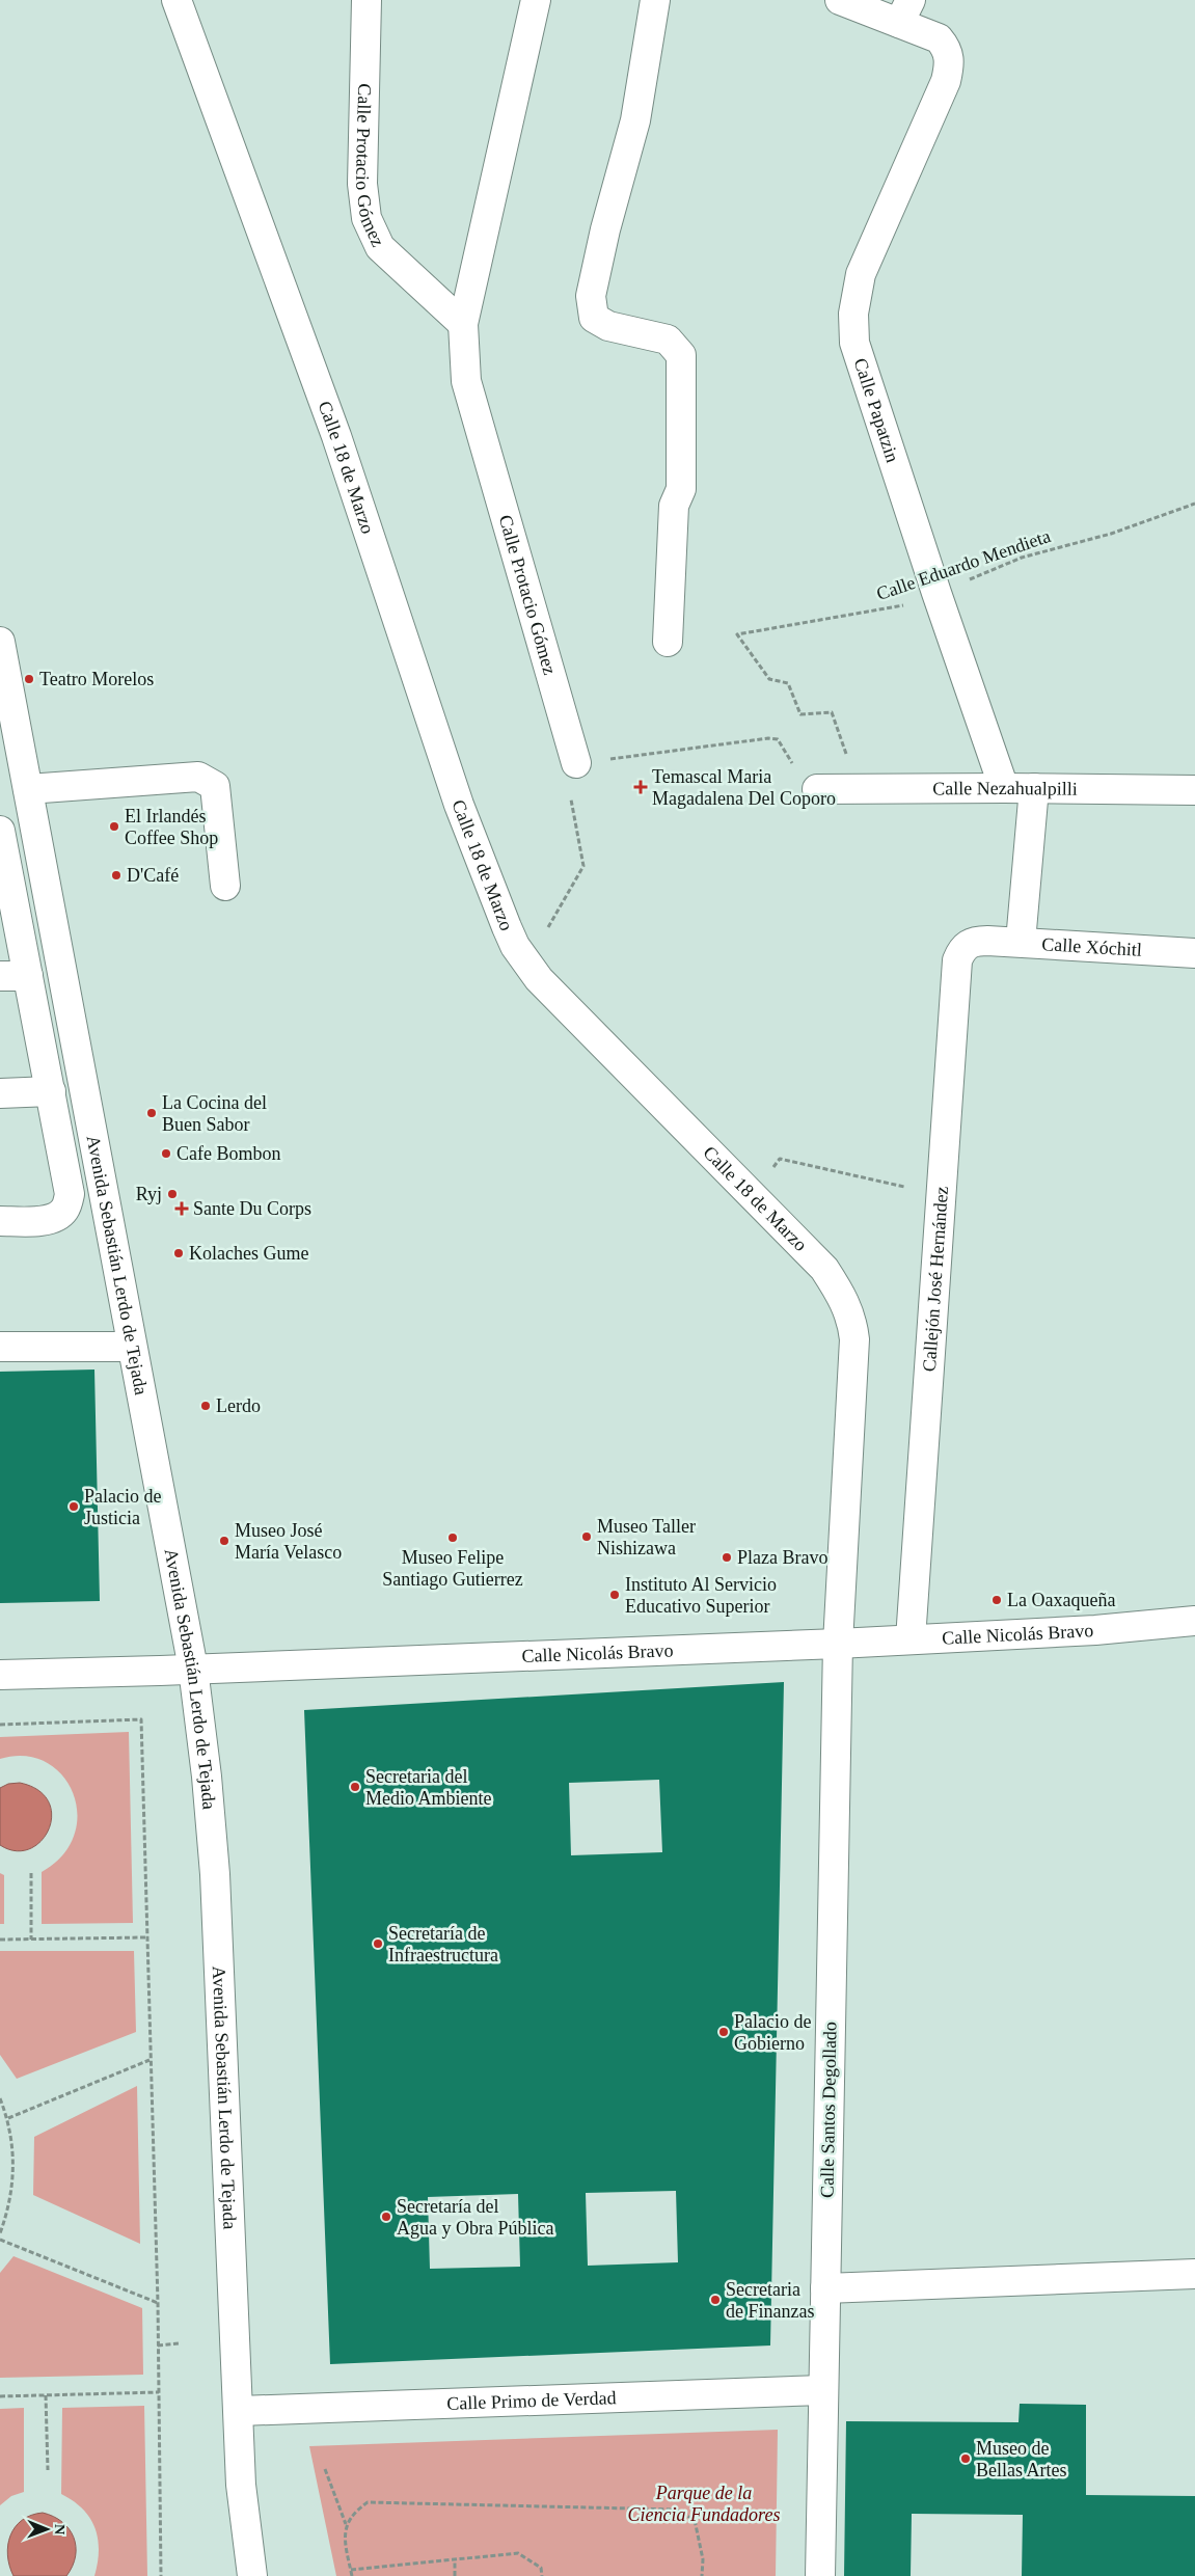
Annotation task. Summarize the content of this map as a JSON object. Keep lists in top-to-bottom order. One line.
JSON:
{"streets":{"street":["Calle Protacio Gómez","Calle Papatzin","Calle 18 de Marzo","Calle Nezahualpilli","Calle Xóchitl","Avenida Sebastián Lerdo de Tejada","Callejón José Hernández","Calle Nicolás Bravo","Calle Santos Degollado","Calle Primo de Verdad"],"path":["Calle Eduardo Mendieta"]},"crossings":[["Calle Papatzin","Calle Eduardo Mendieta"],["Calle Papatzin","Calle Nezahualpilli"],["Calle 18 de Marzo","Calle Nicolás Bravo"],["Calle 18 de Marzo","Calle Santos Degollado"],["Calle Eduardo Mendieta","Calle Nezahualpilli"],["Calle Xóchitl","Callejón José Hernández"],["Avenida Sebastián Lerdo de Tejada","Calle Nicolás Bravo"],["Avenida Sebastián Lerdo de Tejada","Calle Primo de Verdad"],["Callejón José Hernández","Calle Nicolás Bravo"],["Calle Nicolás Bravo","Calle Santos Degollado"],["Calle Santos Degollado","Calle Primo de Verdad"]],"parks":["Parque de la Ciencia Fundadores"],"places":{"other":["Teatro Morelos","El Irlandés Coffee Shop","D'Café","La Cocina del Buen Sabor","Cafe Bombon","Ryj","Kolaches Gume","Lerdo","Palacio de Justicia","Museo Taller Nishizawa","Museo Felipe Santiago Gutierrez","Museo José María Velasco","Plaza Bravo","Instituto Al Servicio Educativo Superior","La Oaxaqueña","Secretaria del Medio Ambiente","Secretaría de Infraestructura","Palacio de Gobierno","Secretaría del Agua y Obra Pública","Secretaria de Finanzas","Museo de Bellas Artes"],"health":["Temascal Maria Magadalena Del Coporo","Sante Du Corps"]},"north":"right"}
